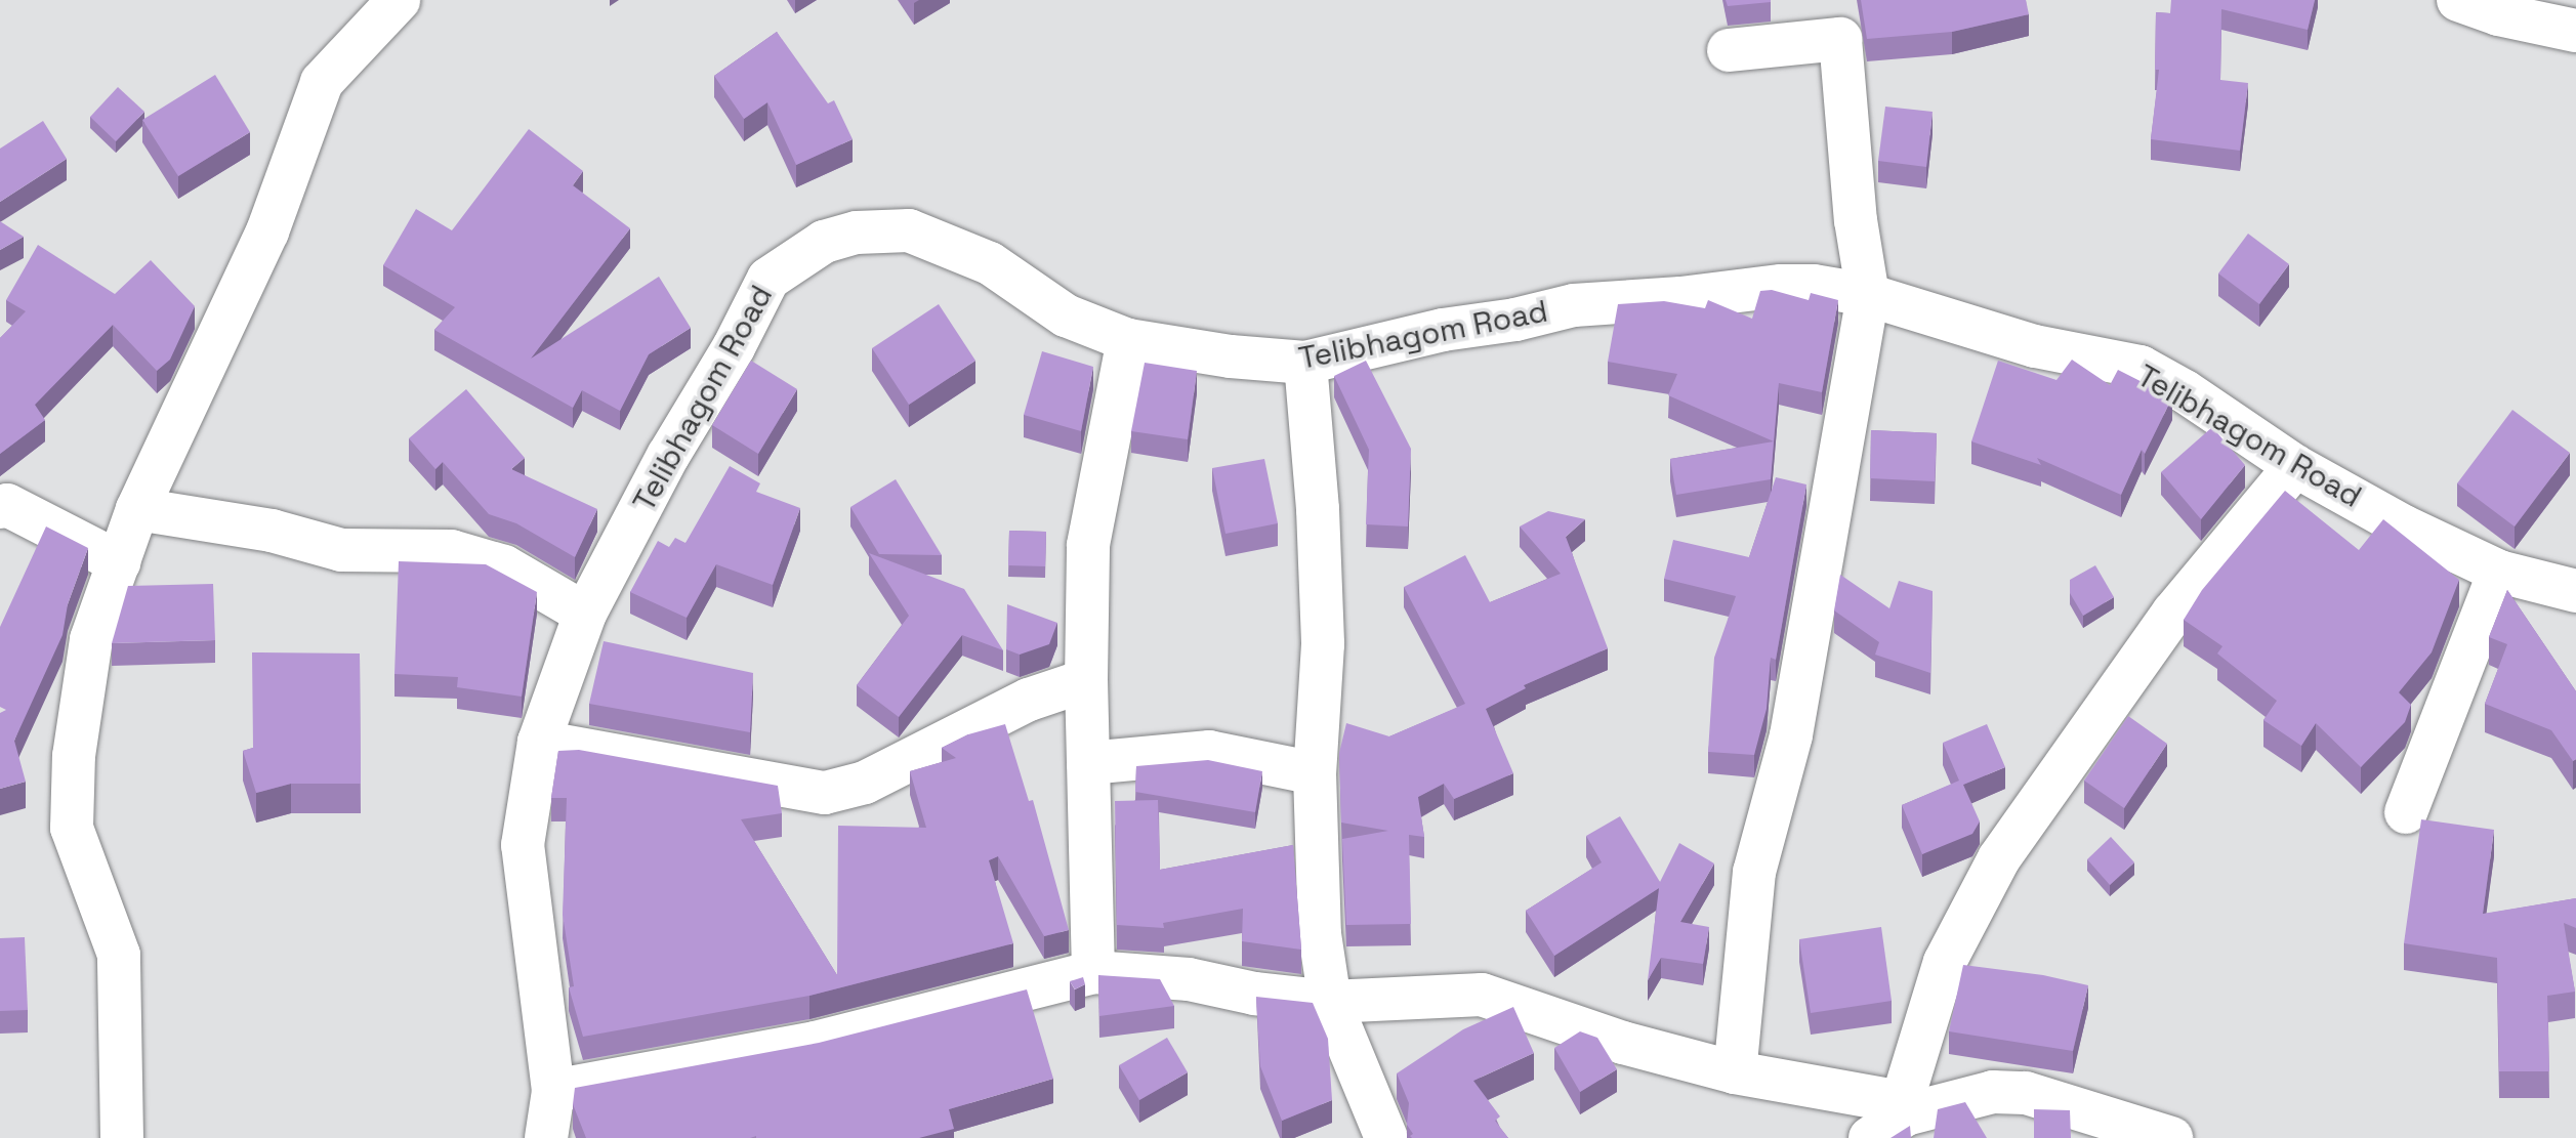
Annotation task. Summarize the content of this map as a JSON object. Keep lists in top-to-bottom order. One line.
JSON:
{"streets":{"street":["Telibhagom Road"]}}
